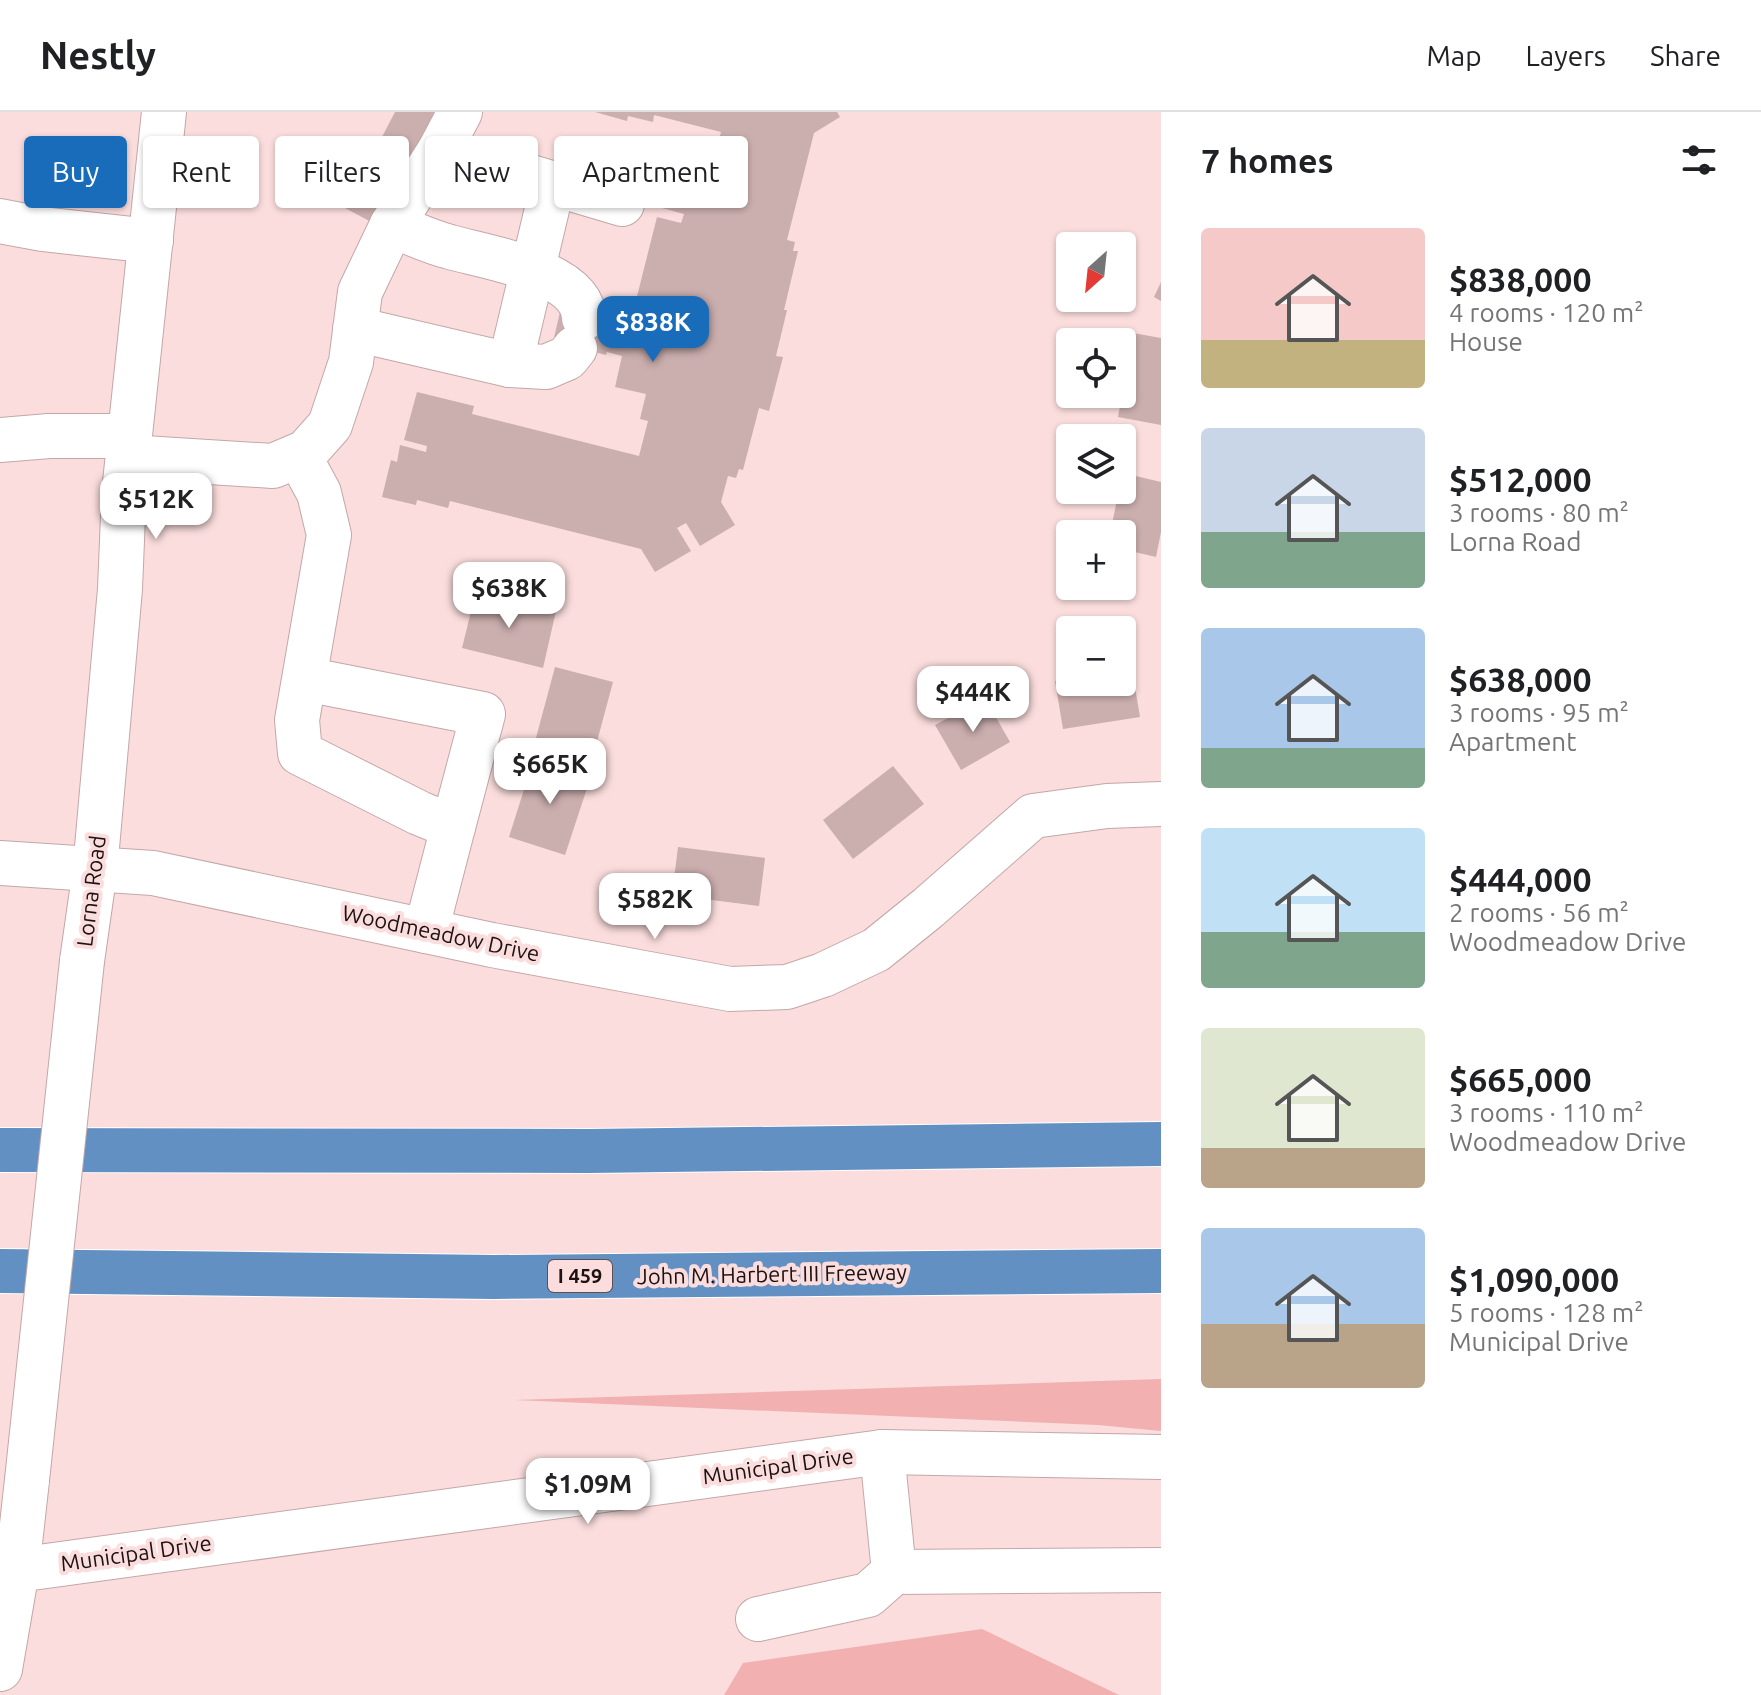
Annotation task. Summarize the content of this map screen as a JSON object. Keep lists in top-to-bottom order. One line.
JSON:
{"streets":{"highway":["John M. Harbert III Freeway","I 459"],"street":["Lorna Road","Woodmeadow Drive","Municipal Drive"]},"crossings":[["Lorna Road","Woodmeadow Drive"],["Lorna Road","Municipal Drive"]],"north":"bottom left","page":{"header":"Nestly","nav":["Map","Layers","Share"],"heading":"7 homes","chip":["Buy","Rent","Filters","New","Apartment"],"list":[{"name":"$838,000","note":"4 rooms · 120 m² · House"},{"name":"$512,000","note":"3 rooms · 80 m² · Lorna Road"},{"name":"$638,000","note":"3 rooms · 95 m² · Apartment"},{"name":"$444,000","note":"2 rooms · 56 m² · Woodmeadow Drive"},{"name":"$665,000","note":"3 rooms · 110 m² · Woodmeadow Drive"},{"name":"$1,090,000","note":"5 rooms · 128 m² · Municipal Drive"}],"map_buttons":["+","−"],"price":["$838K","$512K","$638K","$444K","$665K","$582K","$1.09M"]}}
